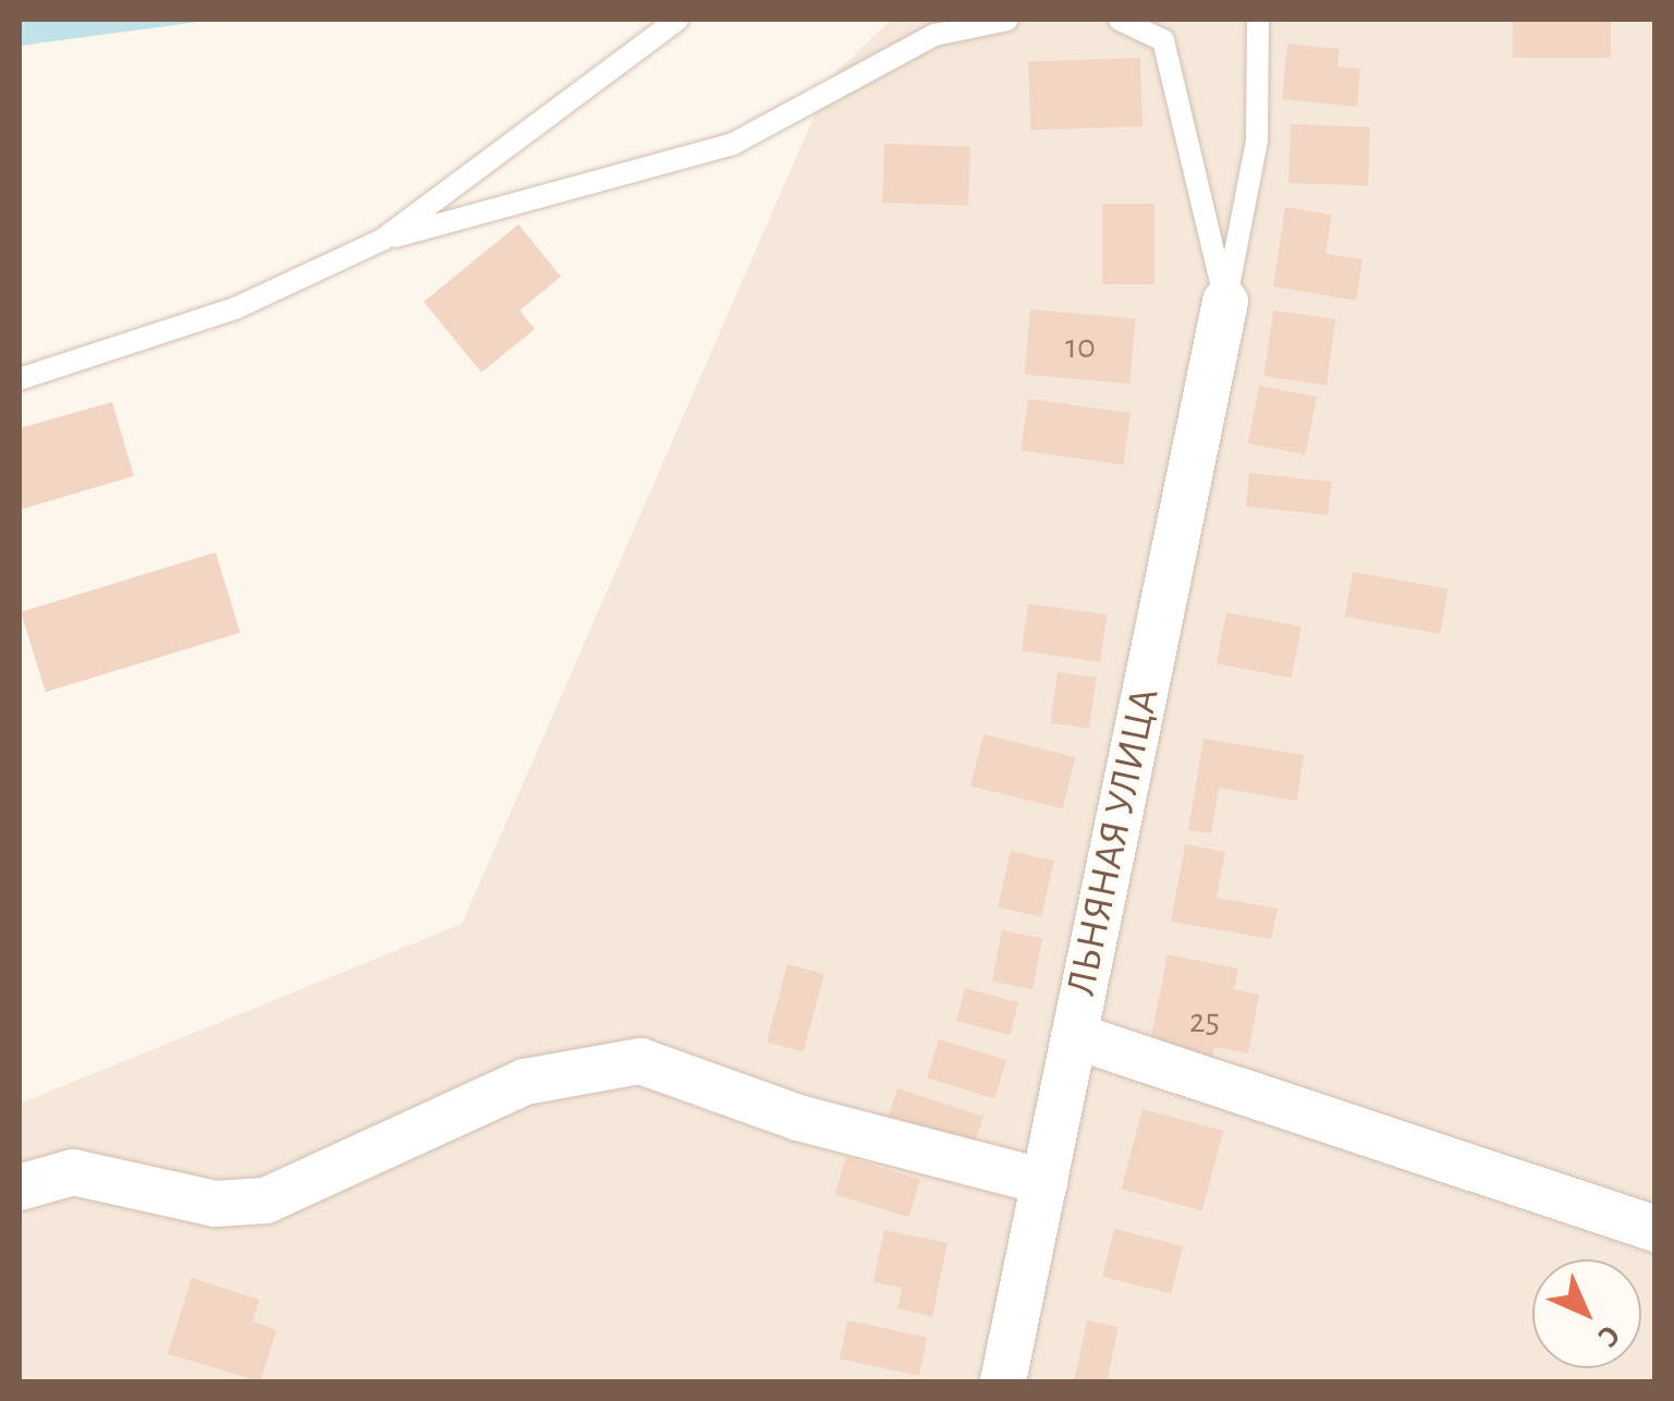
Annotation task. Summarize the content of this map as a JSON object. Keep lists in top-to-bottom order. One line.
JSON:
{"streets":{"street":["ЛЬНЯНАЯ УЛИЦА"]},"house_numbers":["10","25"],"north":"bottom right"}
